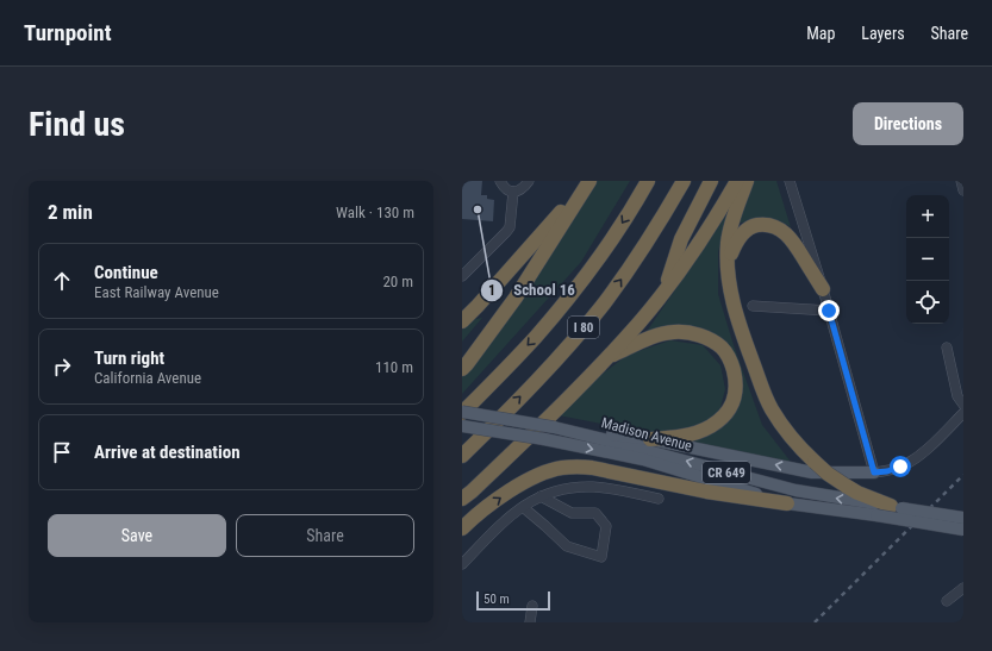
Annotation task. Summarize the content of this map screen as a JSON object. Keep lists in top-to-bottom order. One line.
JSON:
{"streets":{"highway":["I 80"],"main road":["Madison Avenue","CR 649"]},"crossings":[["I 80","Madison Avenue"]],"places":["School 16"],"scale_bar":"50 m","page":{"header":"Turnpoint","nav":["Map","Layers","Share"],"buttons":["Directions",["Save","Share"]],"title":"Find us","heading":["2 min","Walk · 130 m"],"map_buttons":["+","−"],"list":[["Continue","East Railway Avenue","20 m"],["Turn right","California Avenue","110 m"],"Arrive at destination"],"scale":"50 m"}}
